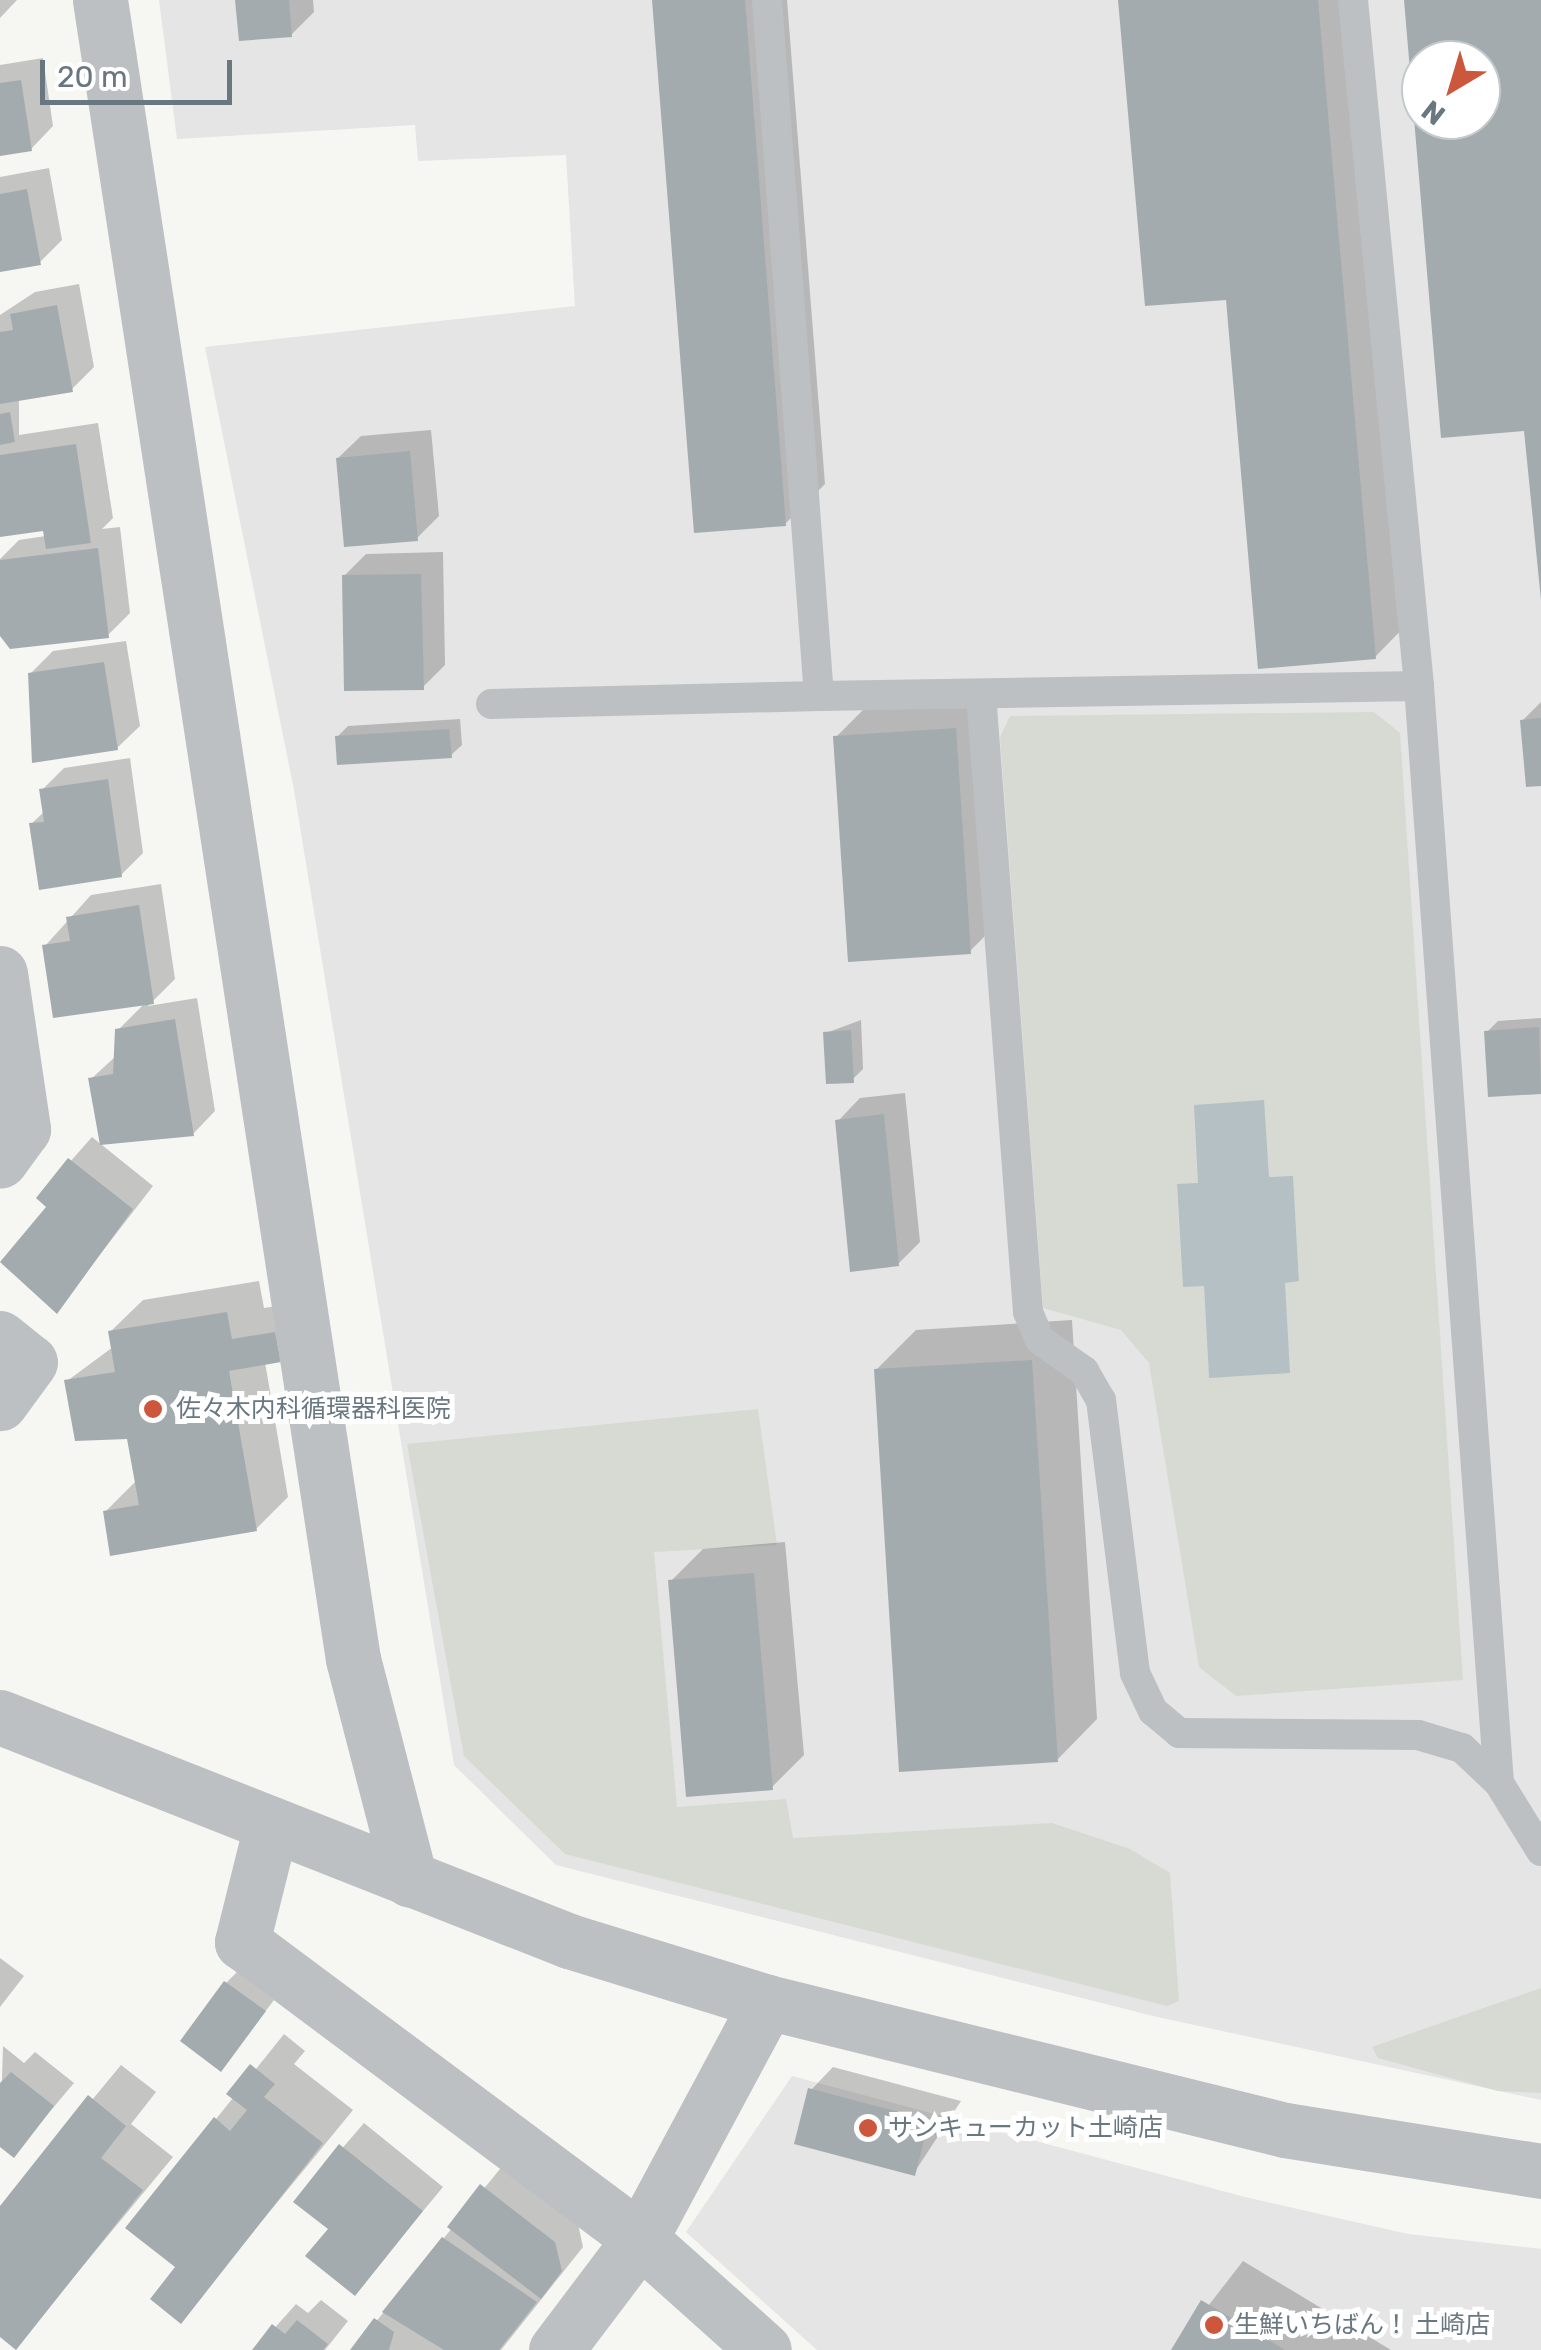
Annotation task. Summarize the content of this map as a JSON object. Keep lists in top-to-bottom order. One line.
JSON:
{"places":["佐々木内科循環器科医院","サンキューカット土崎店","生鮮いちばん！ 土崎店"],"scale_bar":"20 m","north":"bottom left"}
